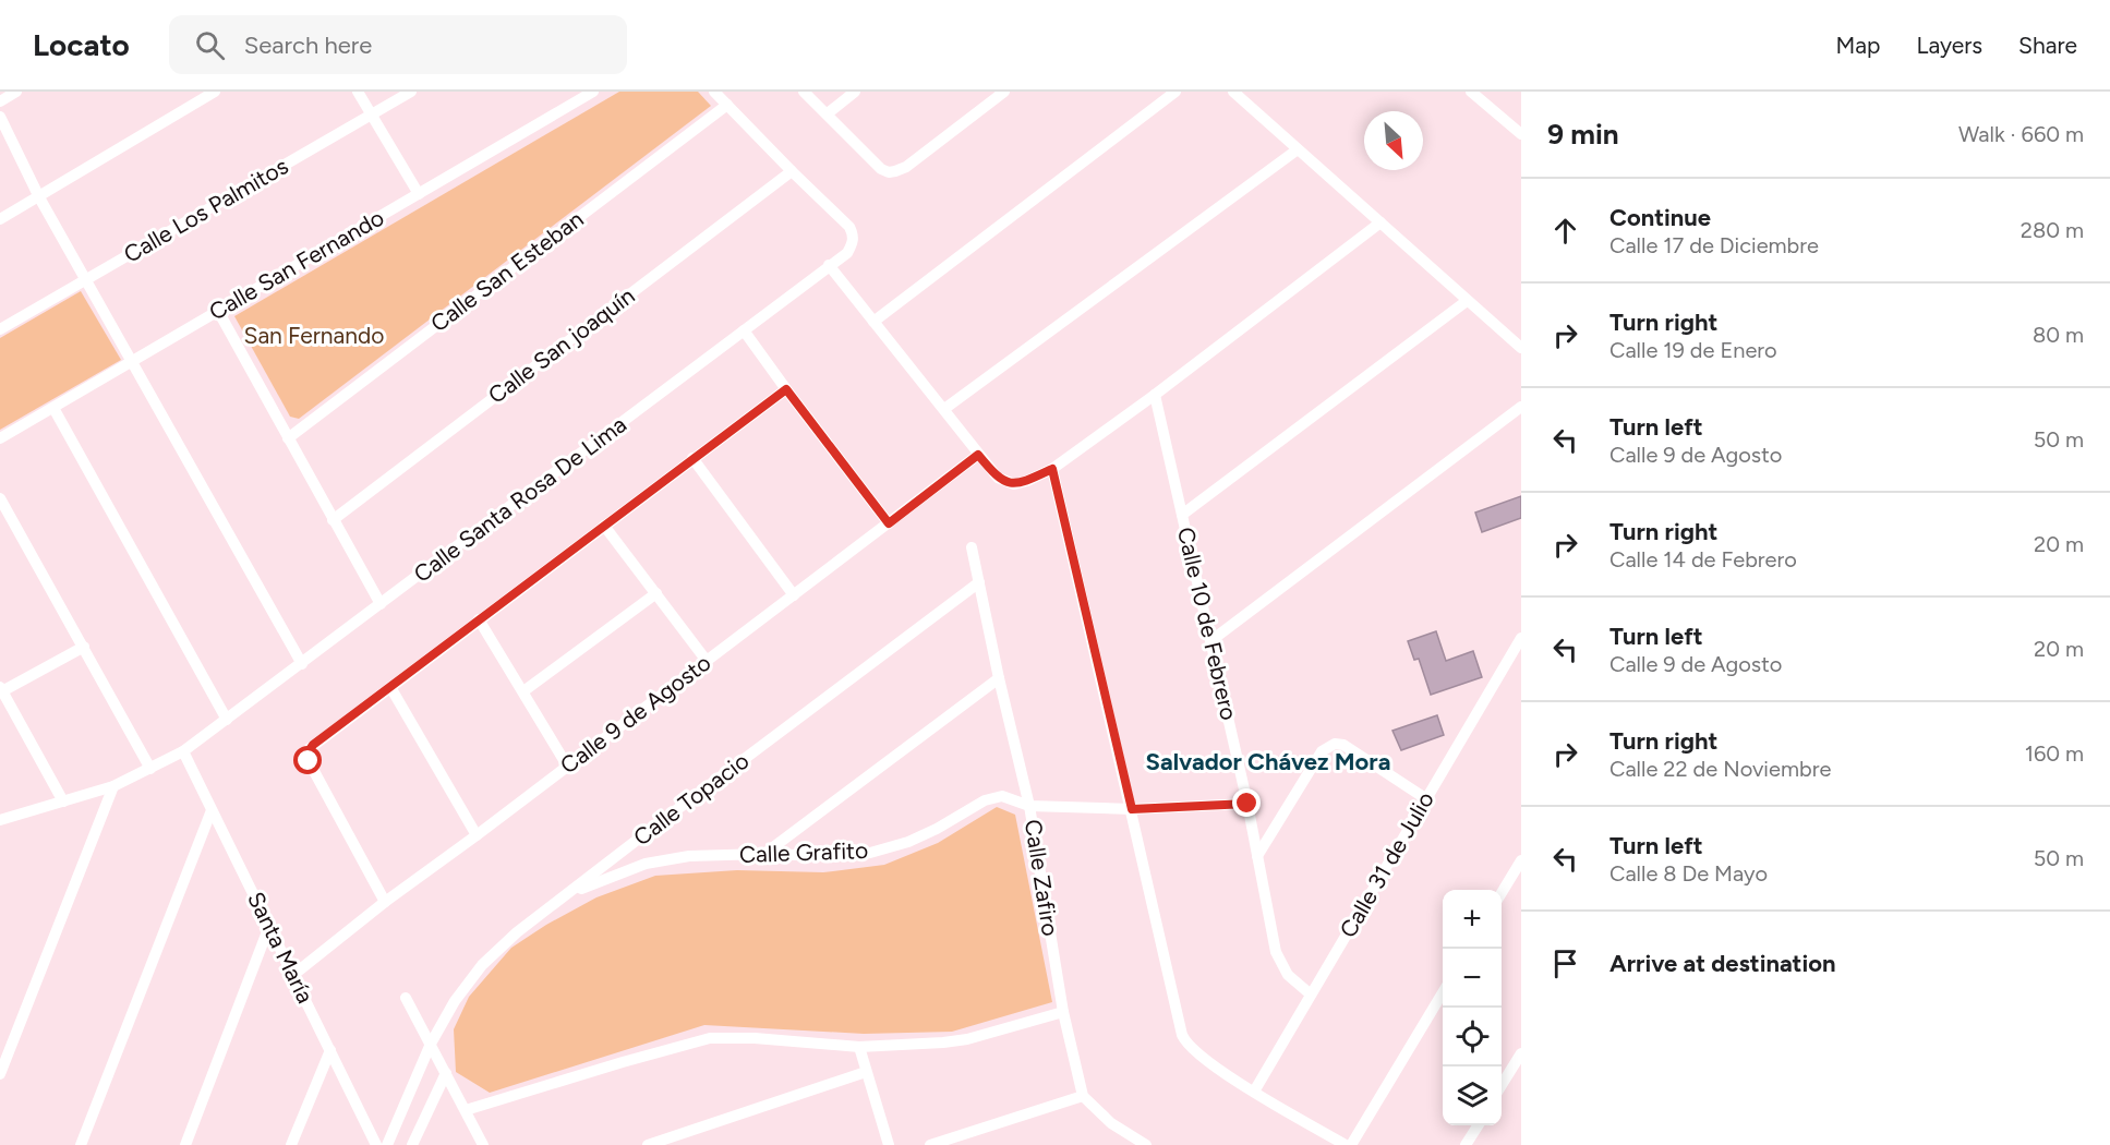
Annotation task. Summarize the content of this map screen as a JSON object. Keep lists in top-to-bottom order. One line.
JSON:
{"streets":{"street":["Calle Los Palmitos","Calle San Fernando","Calle San Esteban","Calle San joaquín","Calle Santa Rosa De Lima","Calle 10 de Febrero","Calle 9 de Agosto","Calle Topacio","Calle Grafito","Calle 31 de Julio","Calle Zafiro","Santa María"]},"crossings":[["Calle San joaquín","Calle Santa Rosa De Lima"],["Calle Santa Rosa De Lima","Santa María"],["Calle 10 de Febrero","Calle Grafito"],["Calle 10 de Febrero","Calle 31 de Julio"],["Calle 9 de Agosto","Santa María"],["Calle Topacio","Calle Grafito"],["Calle Topacio","Calle Zafiro"],["Calle Grafito","Calle Zafiro"]],"districts":["Salvador Chávez Mora"],"parks":["San Fernando"],"north":"bottom right","page":{"header":"Locato","search":"Search here","nav":["Map","Layers","Share"],"heading":["9 min","Walk · 660 m"],"list":[["Continue","Calle 17 de Diciembre","280 m"],["Turn right","Calle 19 de Enero","80 m"],["Turn left","Calle 9 de Agosto","50 m"],["Turn right","Calle 14 de Febrero","20 m"],["Turn left","Calle 9 de Agosto","20 m"],["Turn right","Calle 22 de Noviembre","160 m"],["Turn left","Calle 8 De Mayo","50 m"],"Arrive at destination"],"map_buttons":["+","−"]}}
